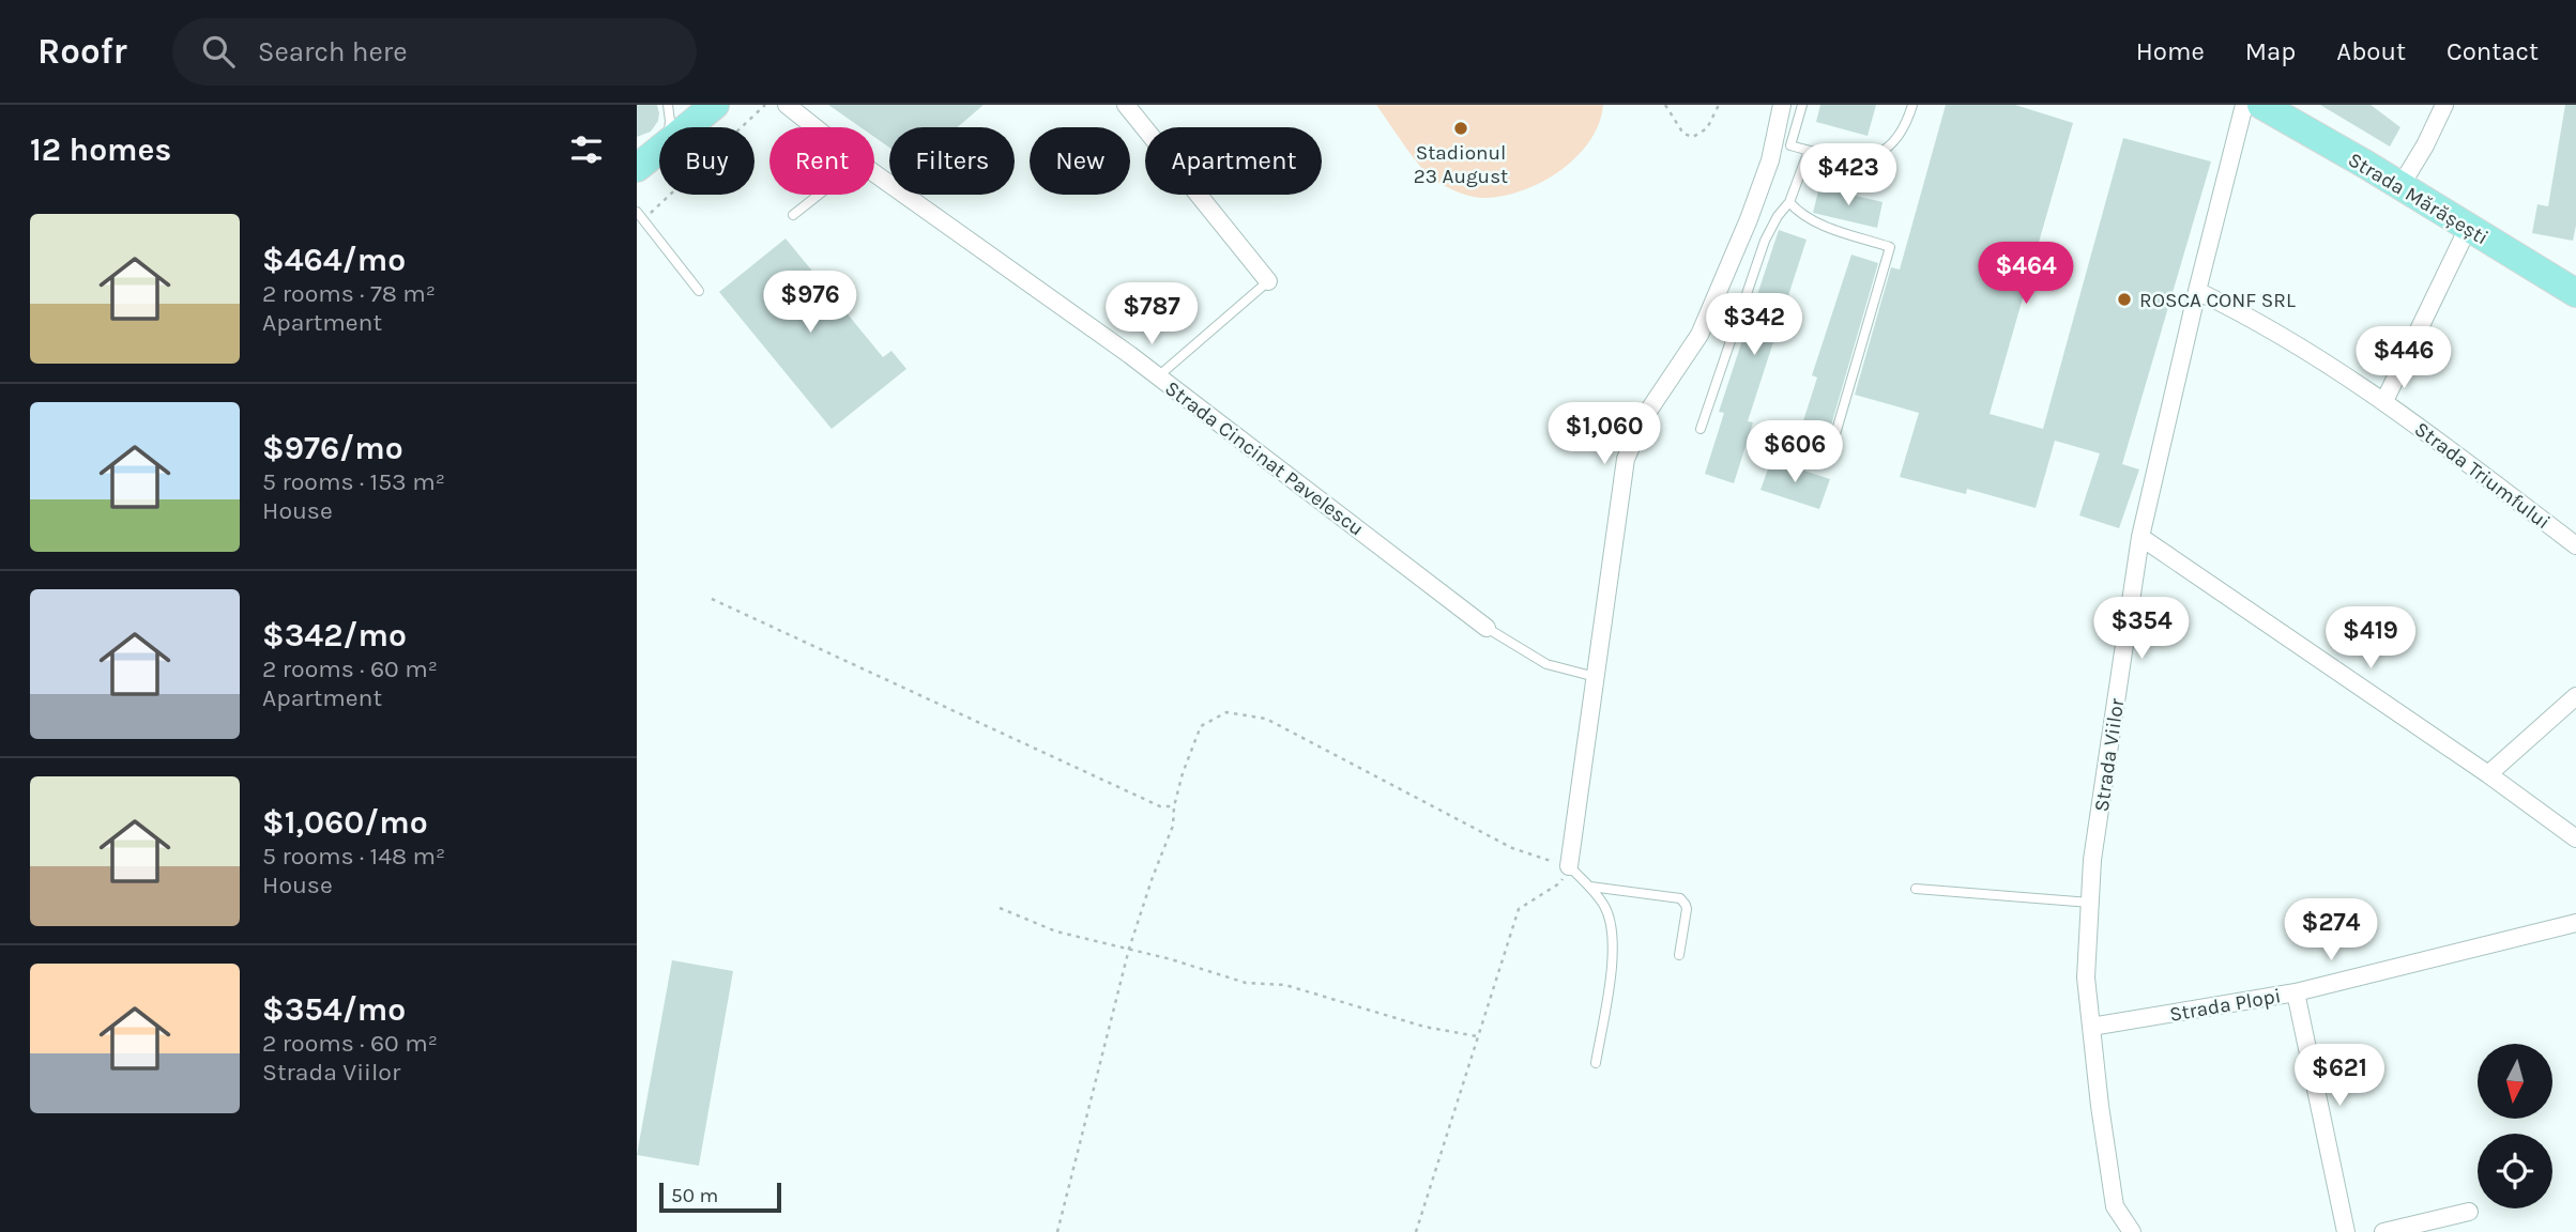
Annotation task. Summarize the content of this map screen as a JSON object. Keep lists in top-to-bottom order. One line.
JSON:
{"streets":{"main road":["Strada Mărășești"],"street":["Strada Cincinat Pavelescu","Strada Triumfului","Strada Viilor","Strada Plopi"]},"crossings":[["Strada Triumfului","Strada Viilor"],["Strada Viilor","Strada Plopi"]],"places":["Stadionul 23 August","ROSCA CONF SRL"],"scale_bar":"50 m","north":"bottom","page":{"header":"Roofr","search":"Search here","nav":["Home","Map","About","Contact"],"heading":"12 homes","chip":["Buy","Rent","Filters","New","Apartment"],"price":["$423","$464","$976","$787","$342","$446","$1,060","$606","$354","$419","$274","$621"],"list":[{"name":"$464/mo","note":"2 rooms · 78 m² · Apartment"},{"name":"$976/mo","note":"5 rooms · 153 m² · House"},{"name":"$342/mo","note":"2 rooms · 60 m² · Apartment"},{"name":"$1,060/mo","note":"5 rooms · 148 m² · House"},{"name":"$354/mo","note":"2 rooms · 60 m² · Strada Viilor"}],"scale":"50 m"}}
